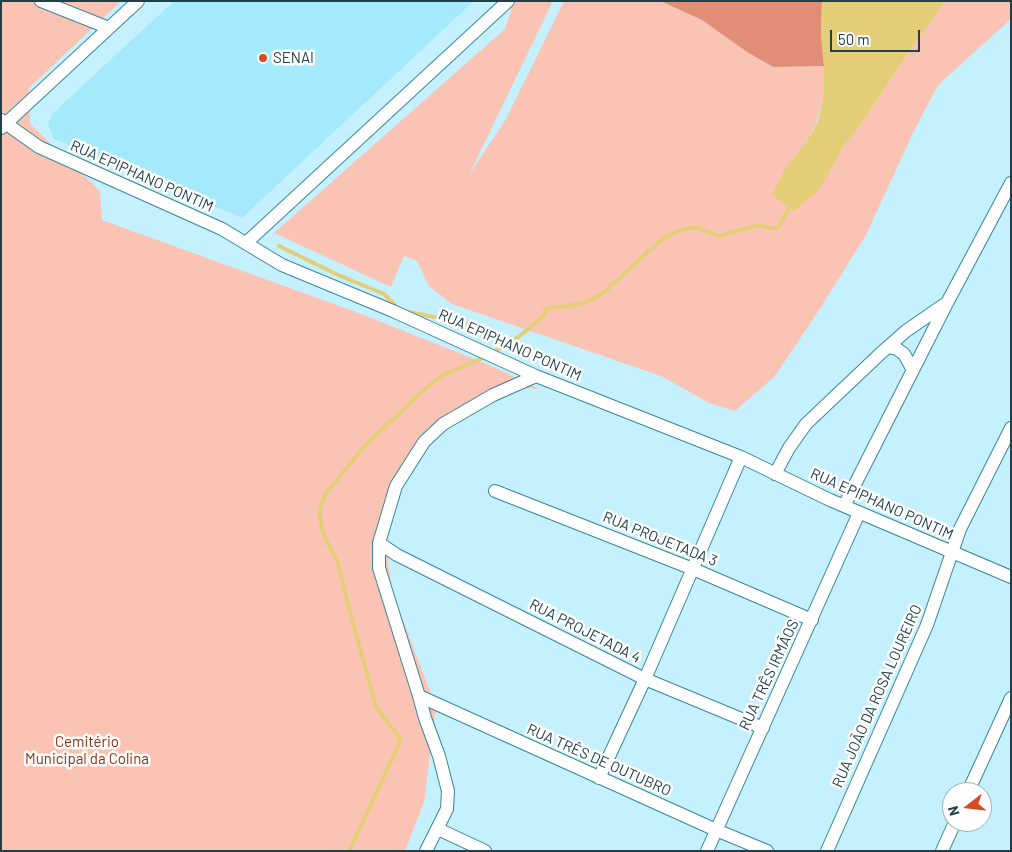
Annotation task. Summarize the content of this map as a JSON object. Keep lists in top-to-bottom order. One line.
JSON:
{"streets":{"street":["RUA EPIPHANO PONTIM","RUA PROJETADA 3","RUA PROJETADA 4","RUA TRÊS IRMÃOS","RUA JOÃO DA ROSA LOUREIRO","RUA TRÊS DE OUTUBRO"]},"crossings":[["RUA EPIPHANO PONTIM","RUA TRÊS IRMÃOS"],["RUA EPIPHANO PONTIM","RUA JOÃO DA ROSA LOUREIRO"],["RUA PROJETADA 3","RUA TRÊS IRMÃOS"],["RUA PROJETADA 4","RUA TRÊS IRMÃOS"],["RUA TRÊS IRMÃOS","RUA TRÊS DE OUTUBRO"]],"parks":["Cemitério Municipal da Colina"],"places":["SENAI"],"scale_bar":"50 m","north":"left"}
